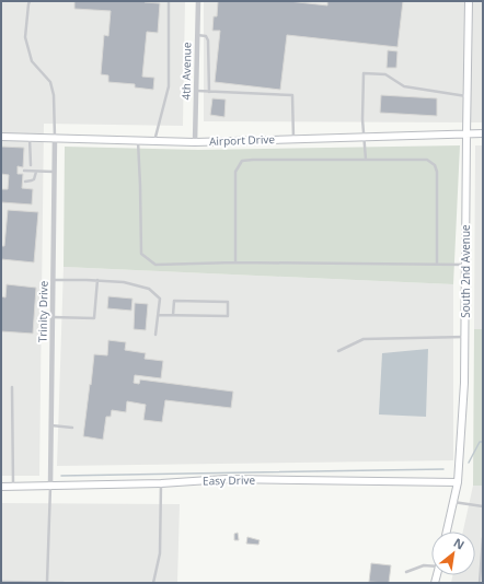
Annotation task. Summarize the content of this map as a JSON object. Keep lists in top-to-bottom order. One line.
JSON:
{"streets":{"street":["4th Avenue","Airport Drive","South 2nd Avenue","Trinity Drive","Easy Drive"]},"crossings":[["4th Avenue","Airport Drive"],["Airport Drive","South 2nd Avenue"],["Airport Drive","Trinity Drive"],["South 2nd Avenue","Easy Drive"],["Trinity Drive","Easy Drive"]],"north":"top right"}
